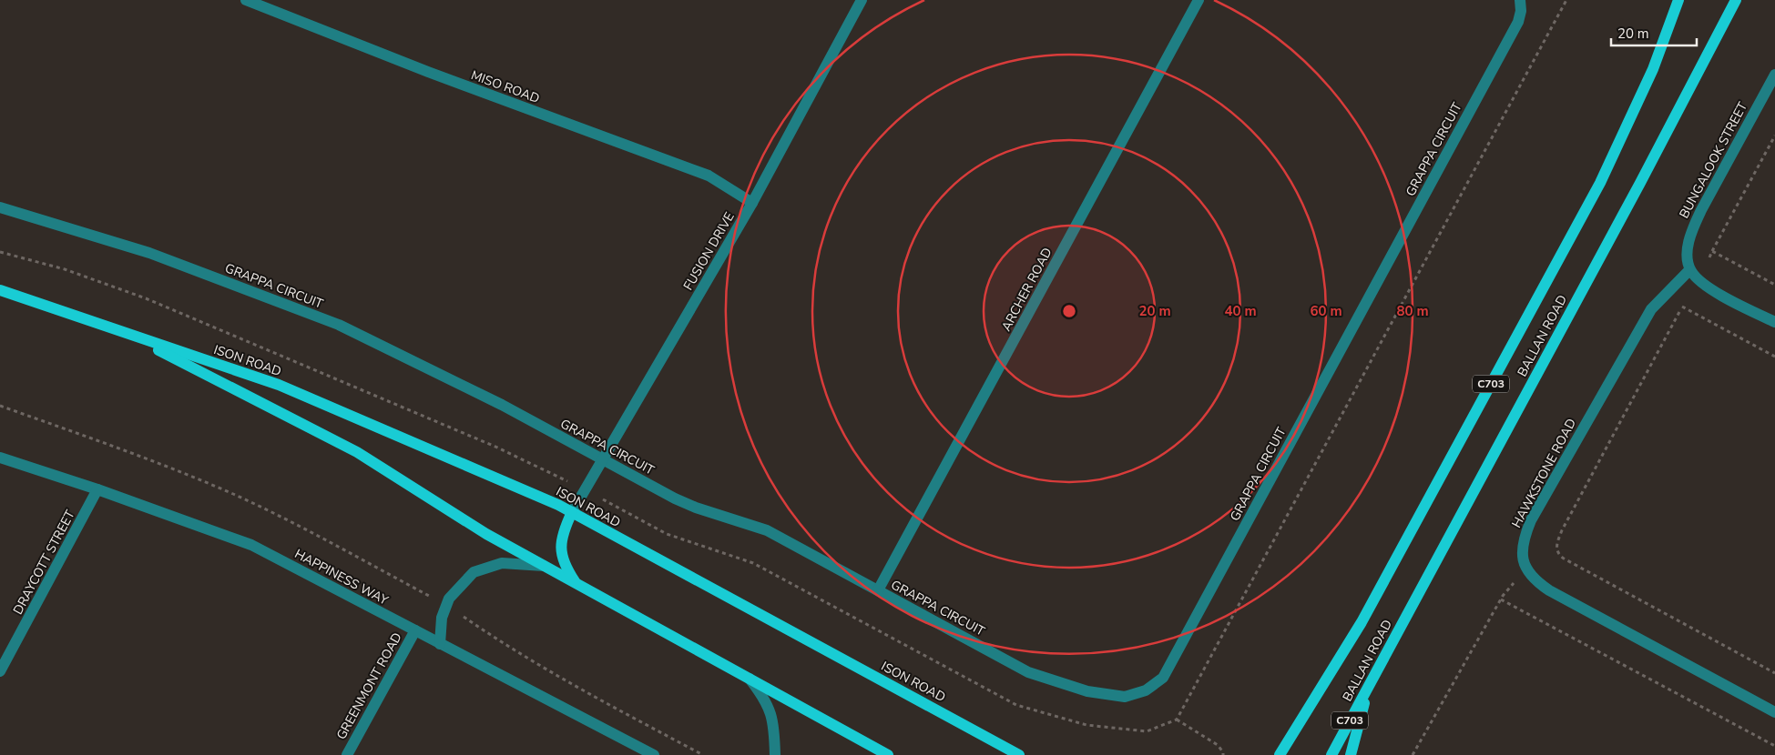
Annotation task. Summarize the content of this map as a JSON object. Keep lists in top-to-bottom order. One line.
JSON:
{"streets":{"main road":["BALLAN ROAD","ISON ROAD","C703"],"street":["MISO ROAD","GRAPPA CIRCUIT","BUNGALOOK STREET","FUSION DRIVE","ARCHER ROAD","HAWKSTONE ROAD","DRAYCOTT STREET","HAPPINESS WAY","GREENMONT ROAD"]},"crossings":[["MISO ROAD","FUSION DRIVE"],["GRAPPA CIRCUIT","FUSION DRIVE"],["GRAPPA CIRCUIT","ARCHER ROAD"],["BUNGALOOK STREET","HAWKSTONE ROAD"],["FUSION DRIVE","ISON ROAD"],["DRAYCOTT STREET","HAPPINESS WAY"],["HAPPINESS WAY","GREENMONT ROAD"]],"scale_bar":"20 m","rings":["20 m","40 m","60 m","80 m"]}
